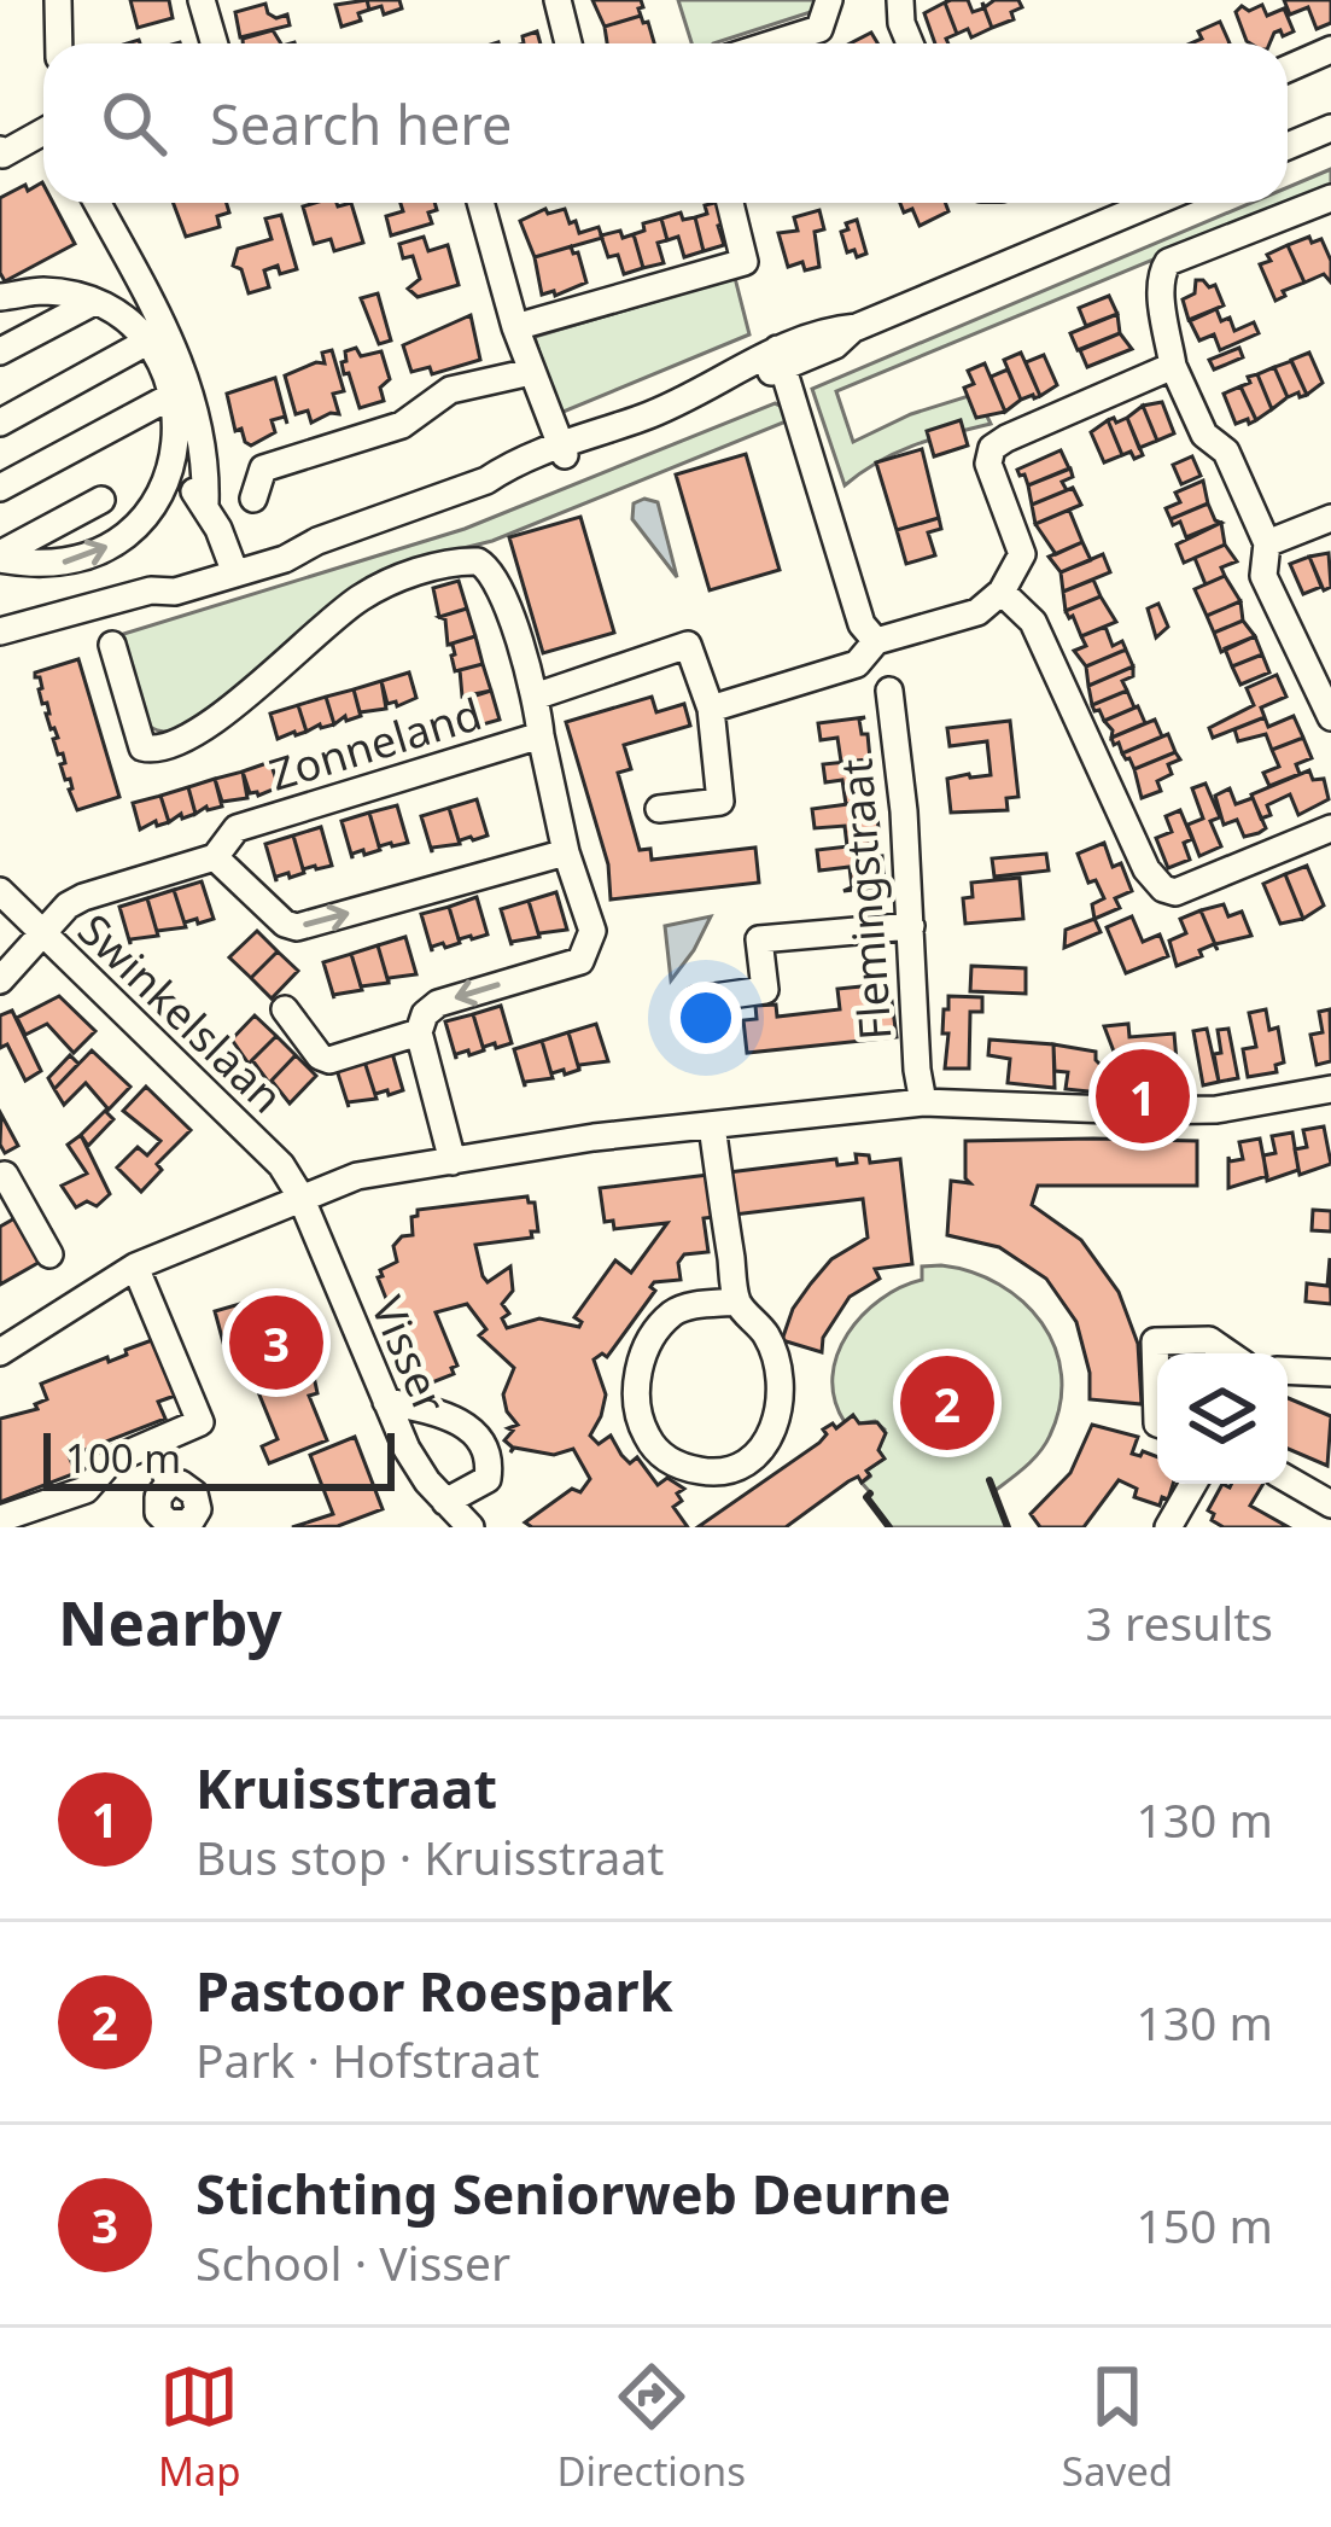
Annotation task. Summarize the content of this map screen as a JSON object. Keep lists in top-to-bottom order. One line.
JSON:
{"streets":{"street":["Zonneland","Flemingstraat","Swinkelslaan","Visser"]},"crossings":[["Zonneland","Swinkelslaan"],["Swinkelslaan","Visser"]],"scale_bar":"100 m","page":{"search":"Search here","pins":["1","3","2"],"scale":"100 m","heading":["Nearby","3 results"],"list":[{"mark":"1","name":"Kruisstraat","note":"Bus stop · Kruisstraat","value":"130 m"},{"mark":"2","name":"Pastoor Roespark","note":"Park · Hofstraat","value":"130 m"},{"mark":"3","name":"Stichting Seniorweb Deurne","note":"School · Visser","value":"150 m"}],"nav":["Map","Directions","Saved"]}}
